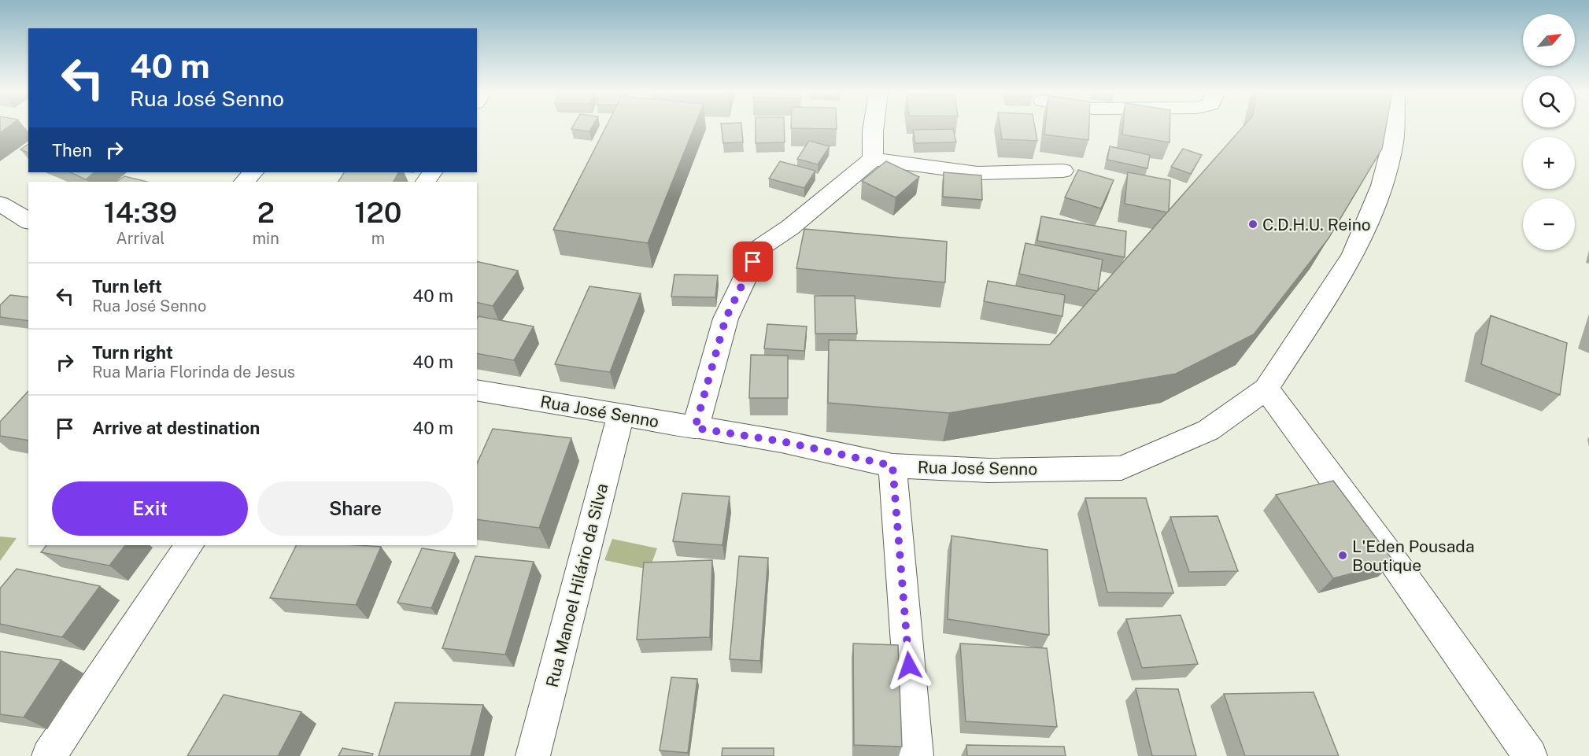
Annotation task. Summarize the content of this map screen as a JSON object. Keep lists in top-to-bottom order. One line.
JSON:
{"streets":{"street":["Rua José Senno","Rua Manoel Hilário da Silva"]},"crossings":[["Rua José Senno","Rua Manoel Hilário da Silva"]],"places":["C.D.H.U. Reino","L'Eden Pousada Boutique"],"north":"top right","page":{"map_buttons":["+","−"],"turn":["40 m","Rua José Senno"],"then":"Then","eta":["14:39","Arrival","2","min","120","m"],"list":[{"name":"Turn left","note":"Rua José Senno","value":"40 m"},{"name":"Turn right","note":"Rua Maria Florinda de Jesus","value":"40 m"},{"name":"Arrive at destination","value":"40 m"}],"buttons":["Exit","Share"]}}
